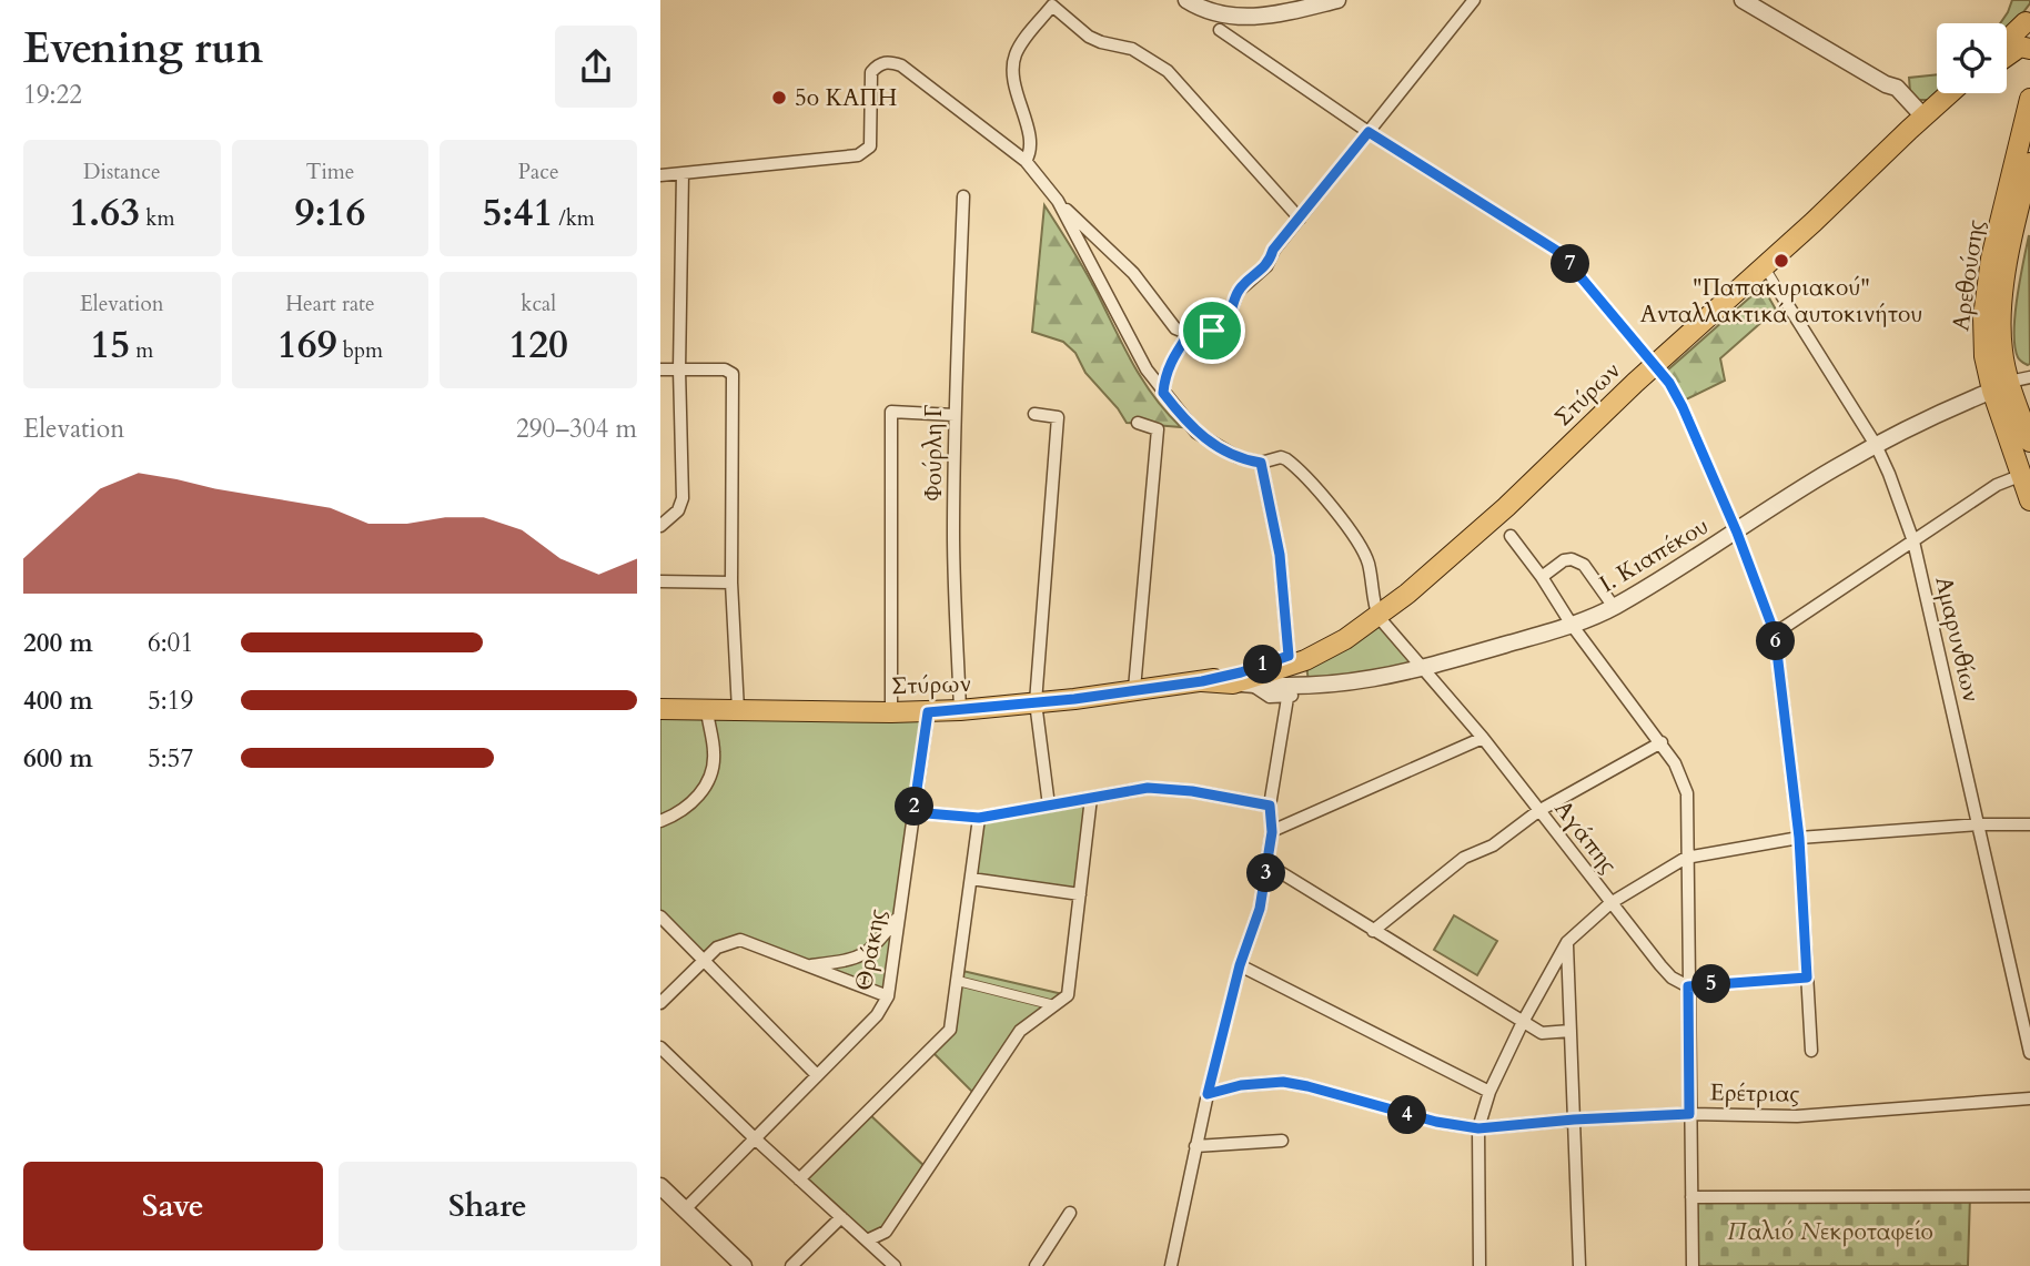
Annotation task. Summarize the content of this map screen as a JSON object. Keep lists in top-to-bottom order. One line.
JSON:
{"streets":{"main road":["Αρεθούσης","Στύρων"],"street":["Φούρλη Γ","Ι. Κιαπέκου","Αμαρυνθίων","Αγάπης","Θράκης","Ερέτριας"]},"crossings":[["Αρεθούσης","Ι. Κιαπέκου"],["Στύρων","Φούρλη Γ"],["Στύρων","Ι. Κιαπέκου"],["Στύρων","Αμαρυνθίων"],["Στύρων","Αγάπης"],["Στύρων","Θράκης"],["Ι. Κιαπέκου","Αμαρυνθίων"],["Ι. Κιαπέκου","Αγάπης"]],"parks":["Παλιό Νεκροταφείο"],"places":["5ο ΚΑΠΗ","\"Παπακυριακού\" Ανταλλακτικά αυτοκινήτου"],"page":{"heading":["Evening run","19:22"],"stats":[["Distance","1.63 km"],["Time","9:16"],["Pace","5:41 /km"],["Elevation","15 m"],["Heart rate","169 bpm"],["kcal","120"]],"pins":["7","6","1","2","3","5","4"],"chart":["Elevation","290–304 m"],"list":[{"name":"200 m","note":"6:01"},{"name":"400 m","note":"5:19"},{"name":"600 m","note":"5:57"}],"buttons":["Save","Share"]}}
